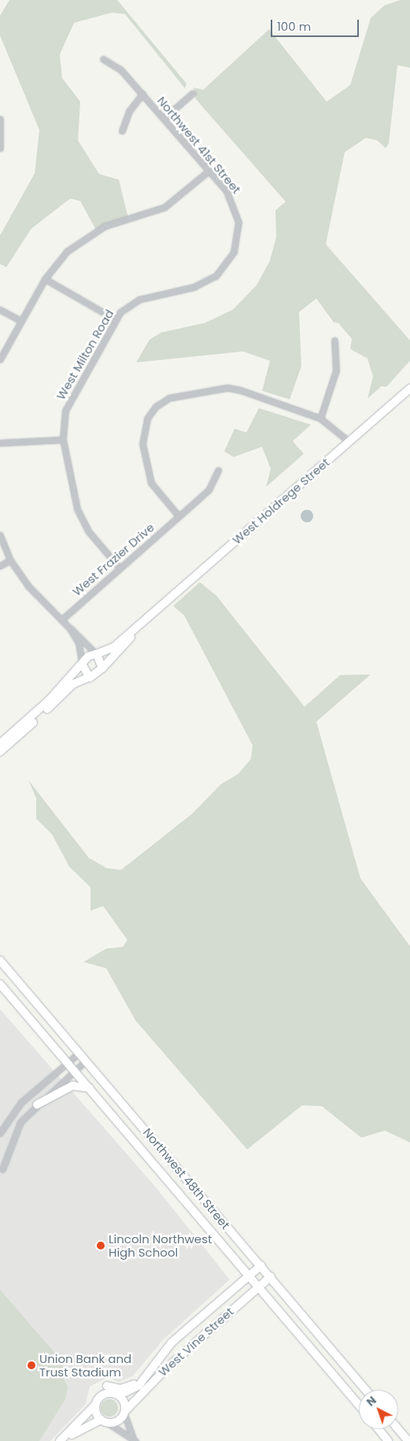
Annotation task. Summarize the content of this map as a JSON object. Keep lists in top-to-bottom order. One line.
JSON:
{"streets":{"street":["Northwest 41st Street","West Milton Road","West Holdrege Street","West Frazier Drive","Northwest 48th Street","West Vine Street"]},"crossings":[["Northwest 41st Street","West Milton Road"],["Northwest 48th Street","West Vine Street"]],"places":["Lincoln Northwest High School","Union Bank and Trust Stadium"],"scale_bar":"100 m","north":"top left"}
